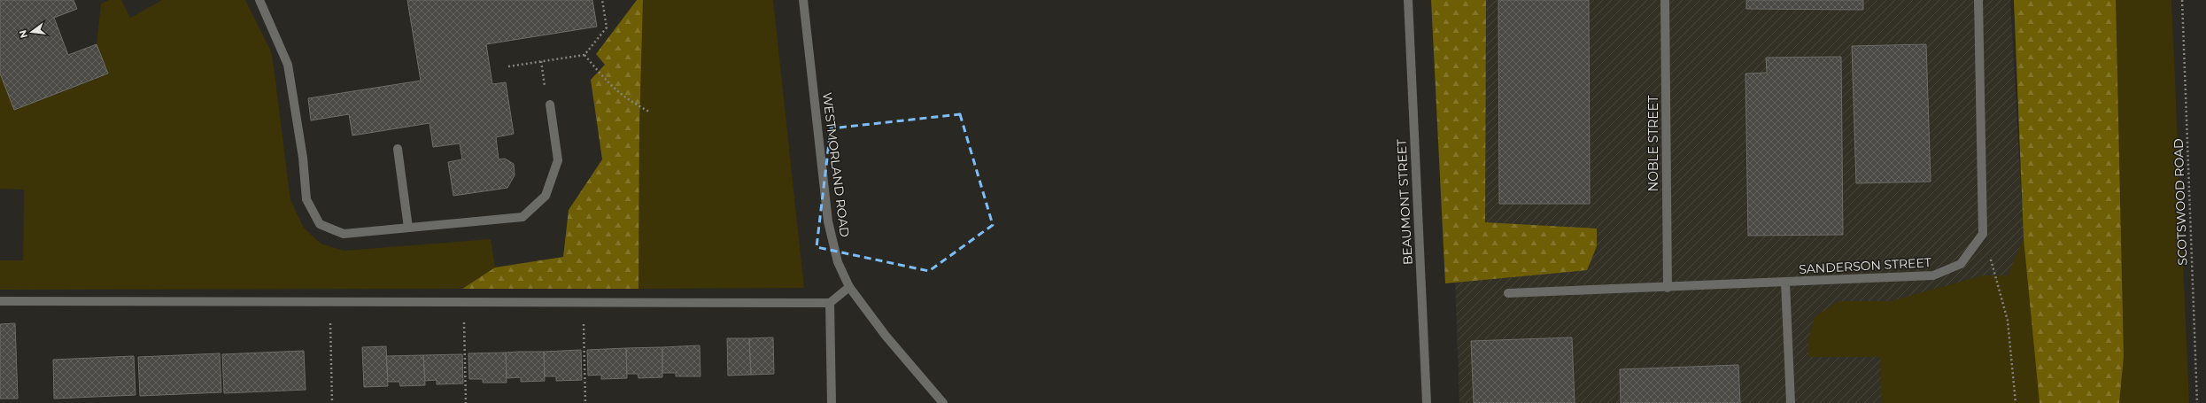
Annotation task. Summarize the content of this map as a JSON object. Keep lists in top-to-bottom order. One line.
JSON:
{"streets":{"street":["NOBLE STREET","WESTMORLAND ROAD","BEAUMONT STREET","SANDERSON STREET"],"path":["SCOTSWOOD ROAD"]},"crossings":[["NOBLE STREET","SANDERSON STREET"]],"north":"left"}
